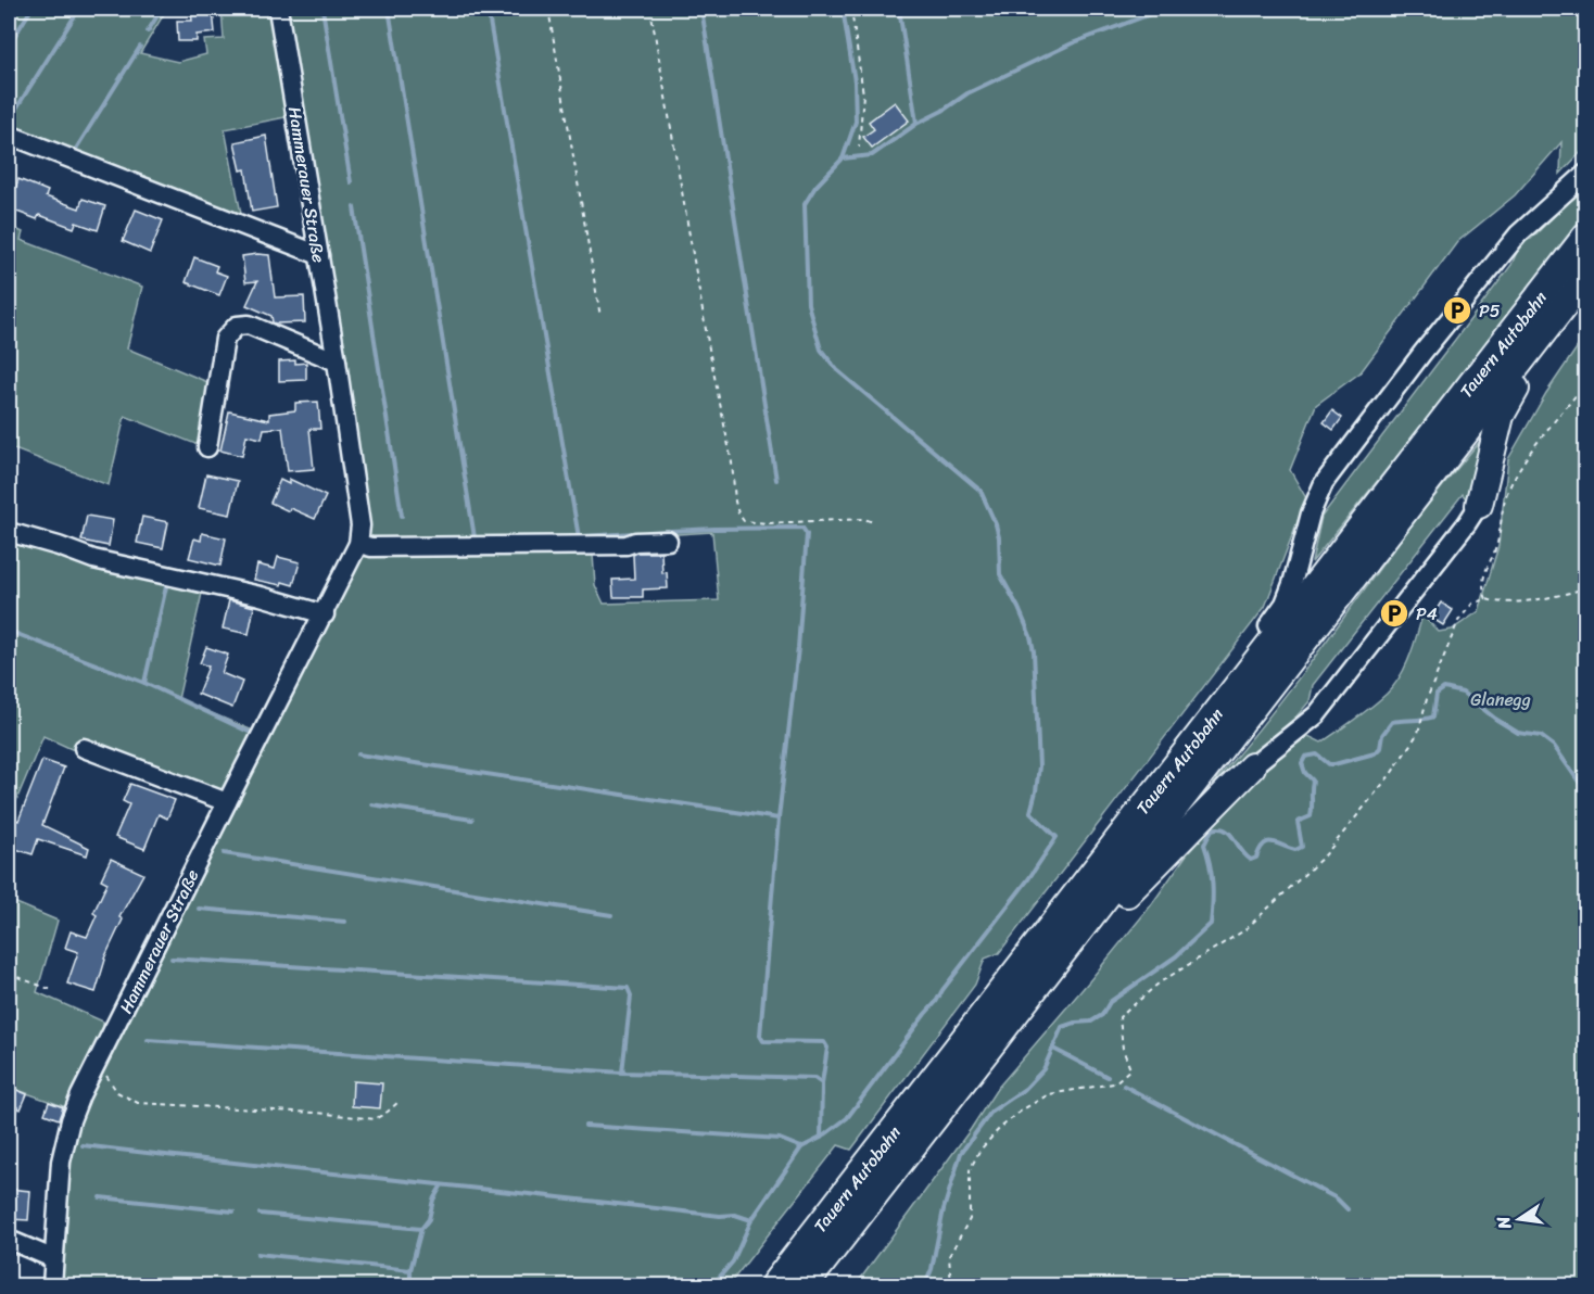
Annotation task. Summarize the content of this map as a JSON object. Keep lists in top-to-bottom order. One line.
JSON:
{"streets":{"highway":["Tauern Autobahn"],"street":["Hammerauer Straße"]},"parks":["Glanegg"],"places":{"parking":["P5","P4"]},"north":"left"}
